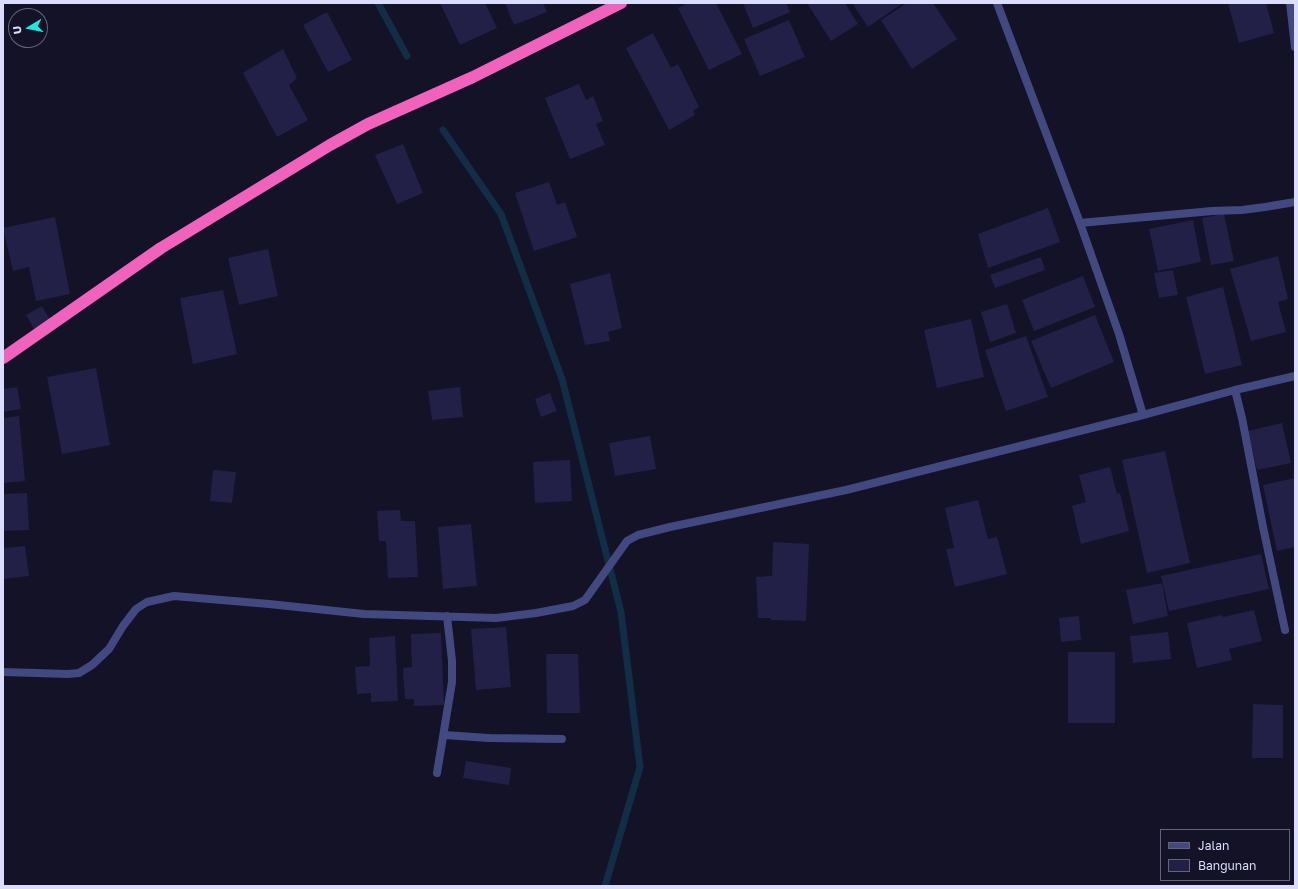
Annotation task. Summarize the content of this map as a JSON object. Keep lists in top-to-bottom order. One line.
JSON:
{"legend":["Jalan","Bangunan"],"north":"left"}
